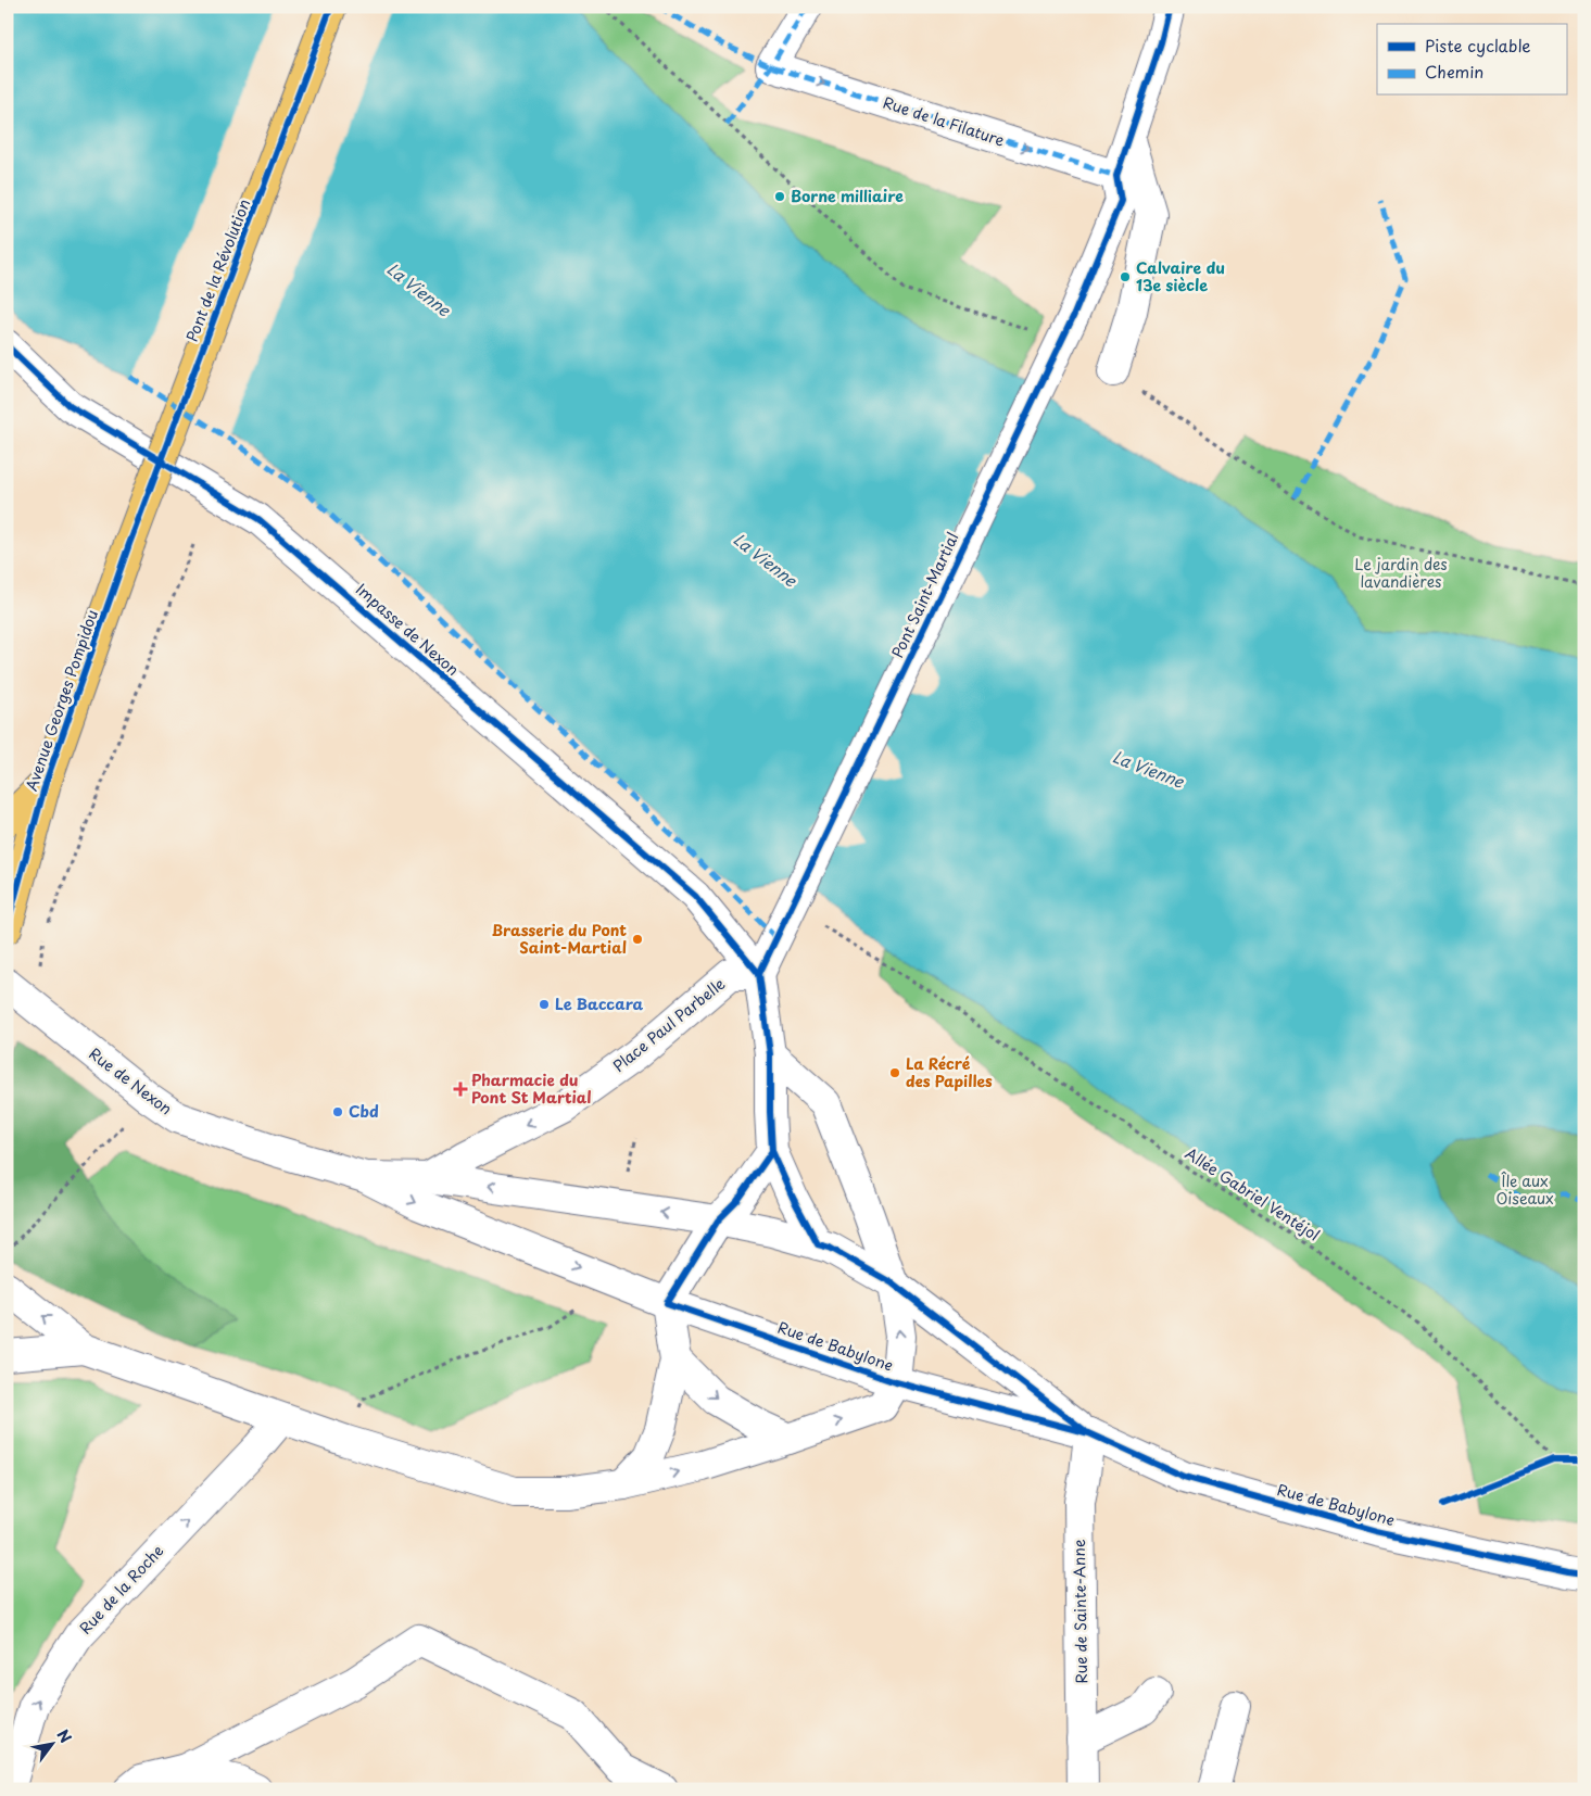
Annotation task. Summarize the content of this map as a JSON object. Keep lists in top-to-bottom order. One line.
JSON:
{"streets":{"main road":["Pont de la Révolution","Avenue Georges Pompidou"],"street":["Rue de la Filature","Pont Saint-Martial","Impasse de Nexon","Place Paul Parbelle","Rue de Nexon","Rue de Babylone","Rue de la Roche","Rue de Sainte-Anne"],"path":["Allée Gabriel Ventéjol"]},"crossings":[["Rue de la Filature","Pont Saint-Martial"],["Pont de la Révolution","Avenue Georges Pompidou"],["Pont Saint-Martial","Impasse de Nexon"],["Pont Saint-Martial","Place Paul Parbelle"],["Impasse de Nexon","Place Paul Parbelle"],["Place Paul Parbelle","Rue de Babylone"],["Rue de Nexon","Rue de Babylone"],["Rue de Babylone","Rue de Sainte-Anne"]],"one_way":["Rue de la Filature","Place Paul Parbelle","Rue de la Roche"],"water":["La Vienne"],"parks":["Le jardin des lavandières","Île aux Oiseaux"],"places":{"other":["Borne milliaire","Calvaire du 13e siècle","Brasserie du Pont Saint-Martial","Le Baccara","La Récré des Papilles","Cbd"],"health":["Pharmacie du Pont St Martial"]},"legend":["Piste cyclable","Chemin"],"north":"top right"}
